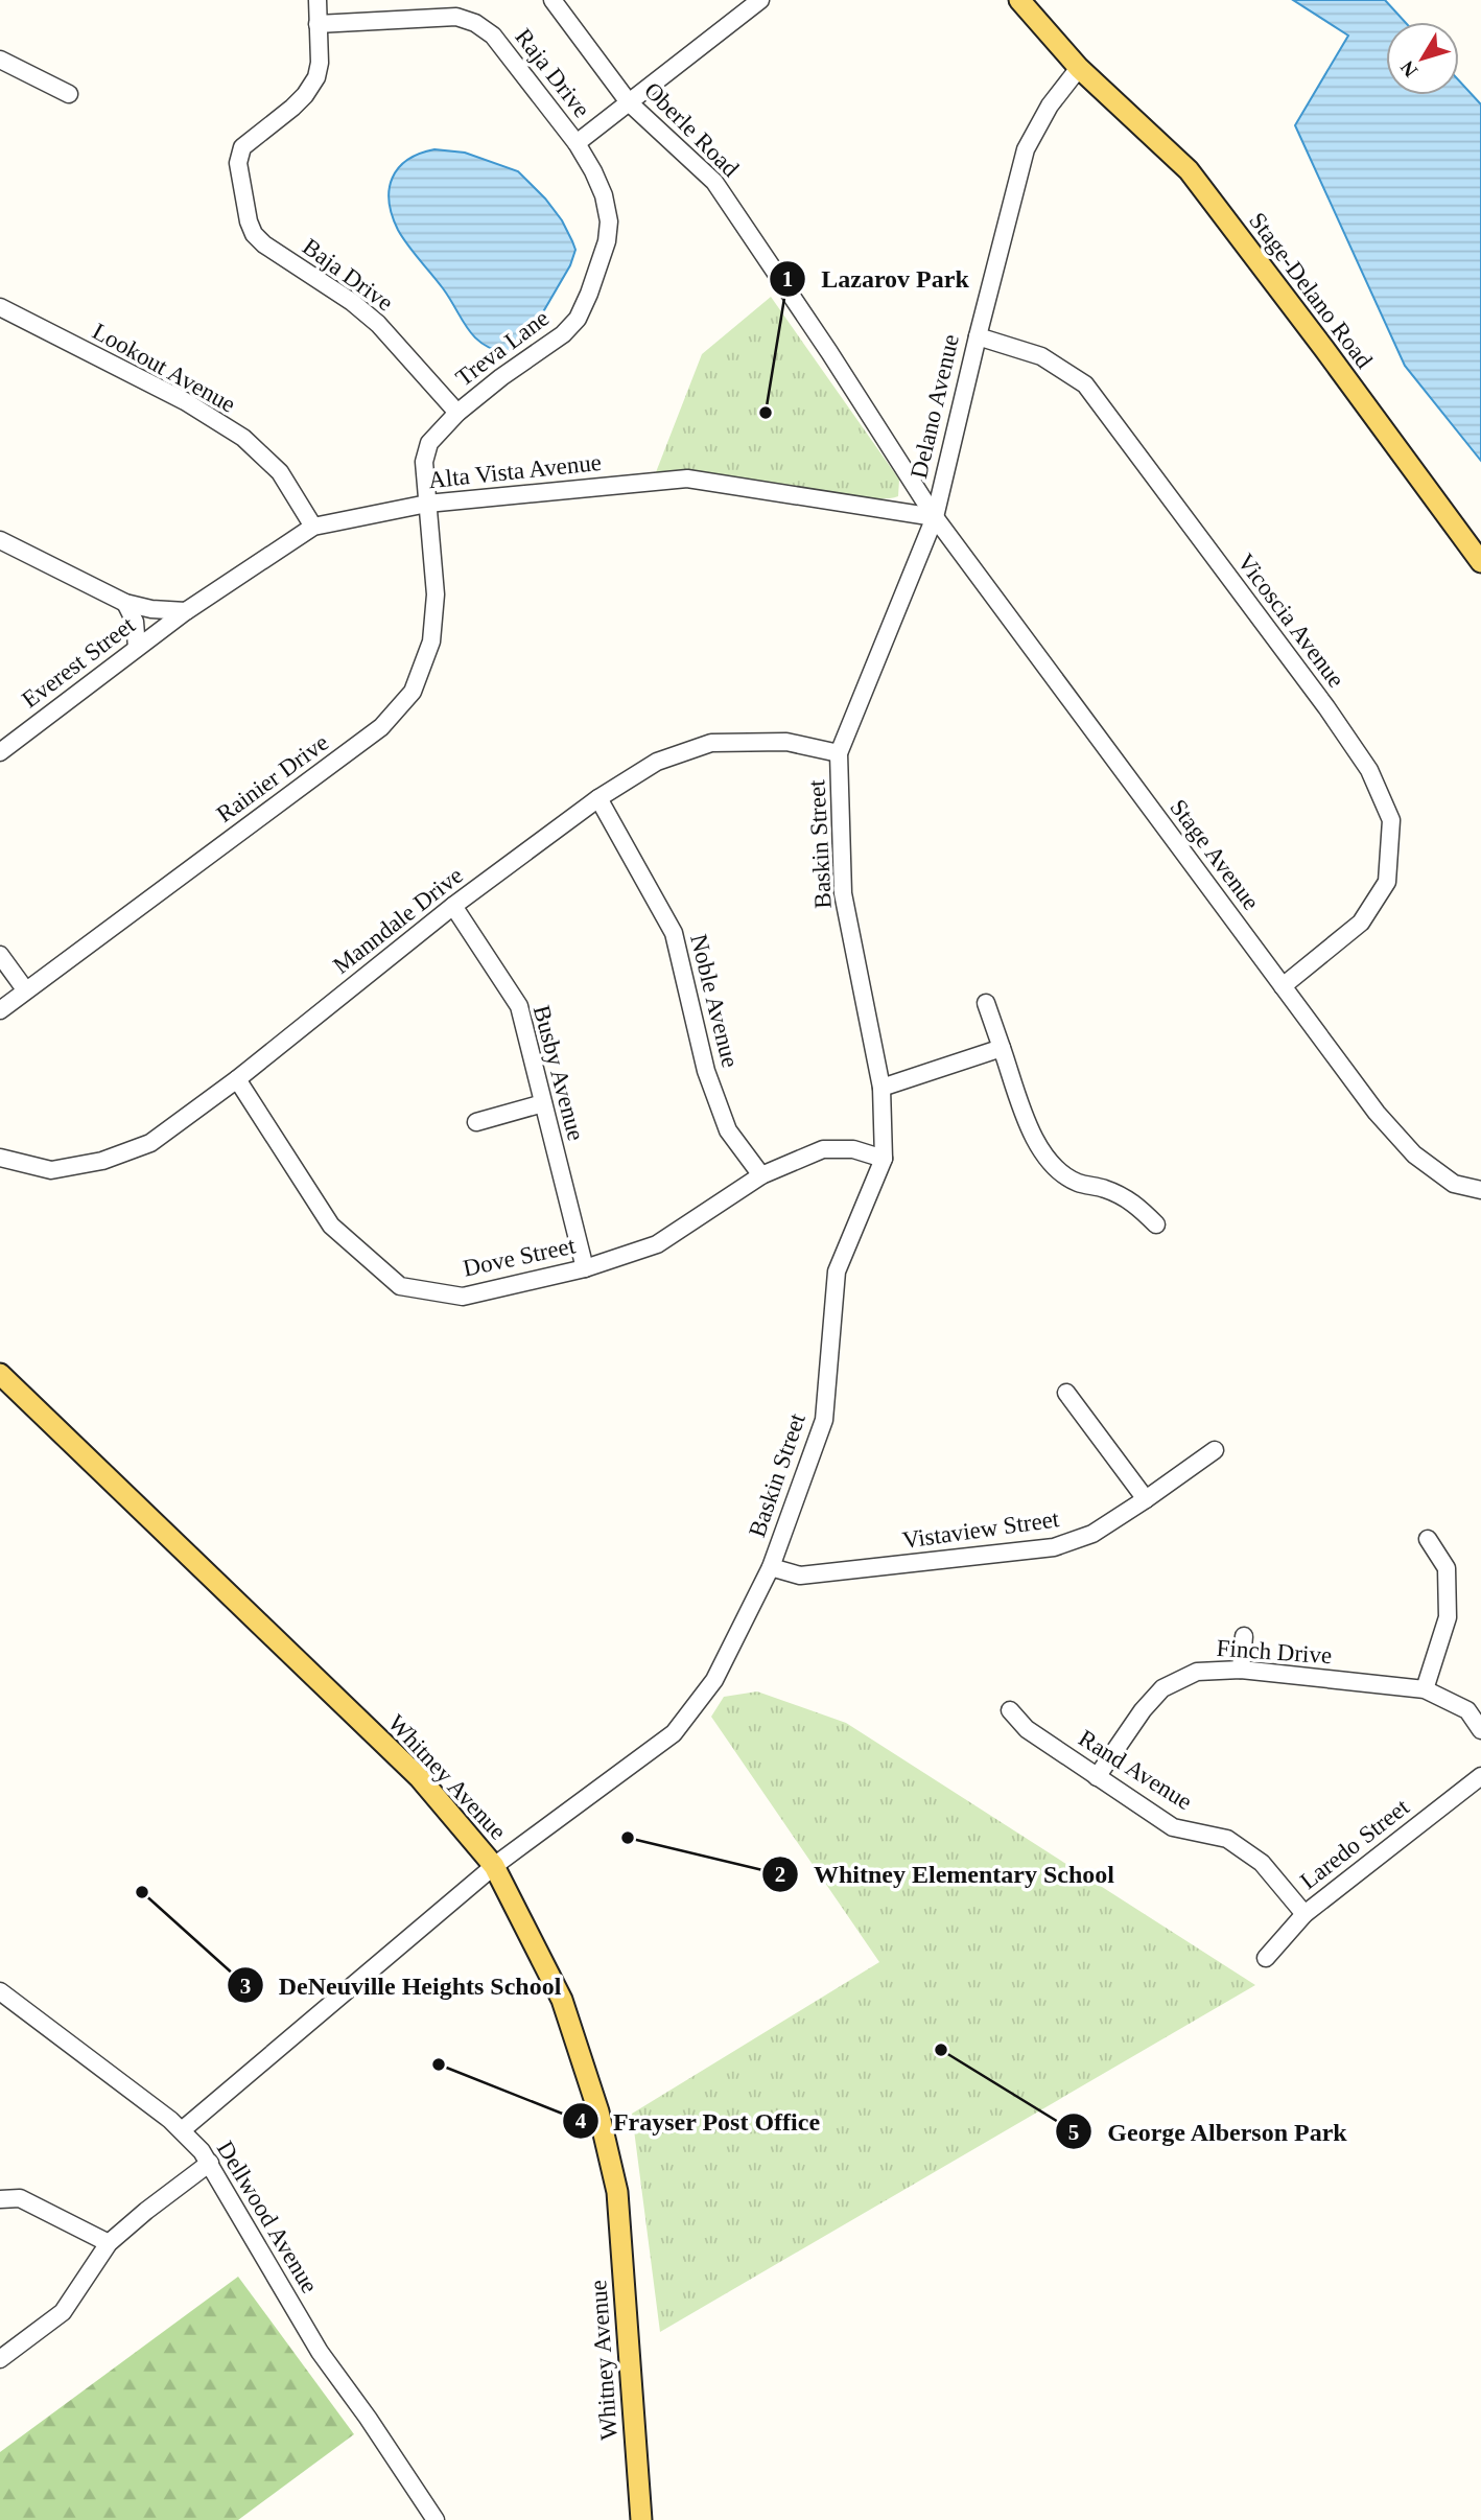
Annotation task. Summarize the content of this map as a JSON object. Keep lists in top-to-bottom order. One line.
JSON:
{"streets":{"main road":["Stage-Delano Road","Whitney Avenue"],"street":["Raja Drive","Oberle Road","Baja Drive","Treva Lane","Lookout Avenue","Delano Avenue","Alta Vista Avenue","Vicoscia Avenue","Everest Street","Rainier Drive","Baskin Street","Stage Avenue","Manndale Drive","Noble Avenue","Busby Avenue","Dove Street","Vistaview Street","Finch Drive","Rand Avenue","Laredo Street","Dellwood Avenue"]},"crossings":[["Raja Drive","Baja Drive"],["Raja Drive","Treva Lane"],["Oberle Road","Delano Avenue"],["Oberle Road","Alta Vista Avenue"],["Oberle Road","Baskin Street"],["Oberle Road","Stage Avenue"],["Baja Drive","Treva Lane"],["Stage-Delano Road","Delano Avenue"],["Treva Lane","Alta Vista Avenue"],["Treva Lane","Rainier Drive"],["Lookout Avenue","Alta Vista Avenue"],["Delano Avenue","Alta Vista Avenue"],["Delano Avenue","Vicoscia Avenue"],["Delano Avenue","Baskin Street"],["Delano Avenue","Stage Avenue"],["Alta Vista Avenue","Everest Street"],["Alta Vista Avenue","Rainier Drive"],["Alta Vista Avenue","Baskin Street"],["Alta Vista Avenue","Stage Avenue"],["Vicoscia Avenue","Stage Avenue"],["Baskin Street","Stage Avenue"],["Baskin Street","Manndale Drive"],["Baskin Street","Dove Street"],["Baskin Street","Vistaview Street"],["Baskin Street","Whitney Avenue"],["Baskin Street","Dellwood Avenue"],["Manndale Drive","Noble Avenue"],["Manndale Drive","Busby Avenue"],["Manndale Drive","Dove Street"],["Noble Avenue","Dove Street"],["Busby Avenue","Dove Street"],["Finch Drive","Rand Avenue"],["Rand Avenue","Laredo Street"]],"places":["Lazarov Park","Whitney Elementary School","DeNeuville Heights School","George Alberson Park","Frayser Post Office"],"north":"bottom left"}
